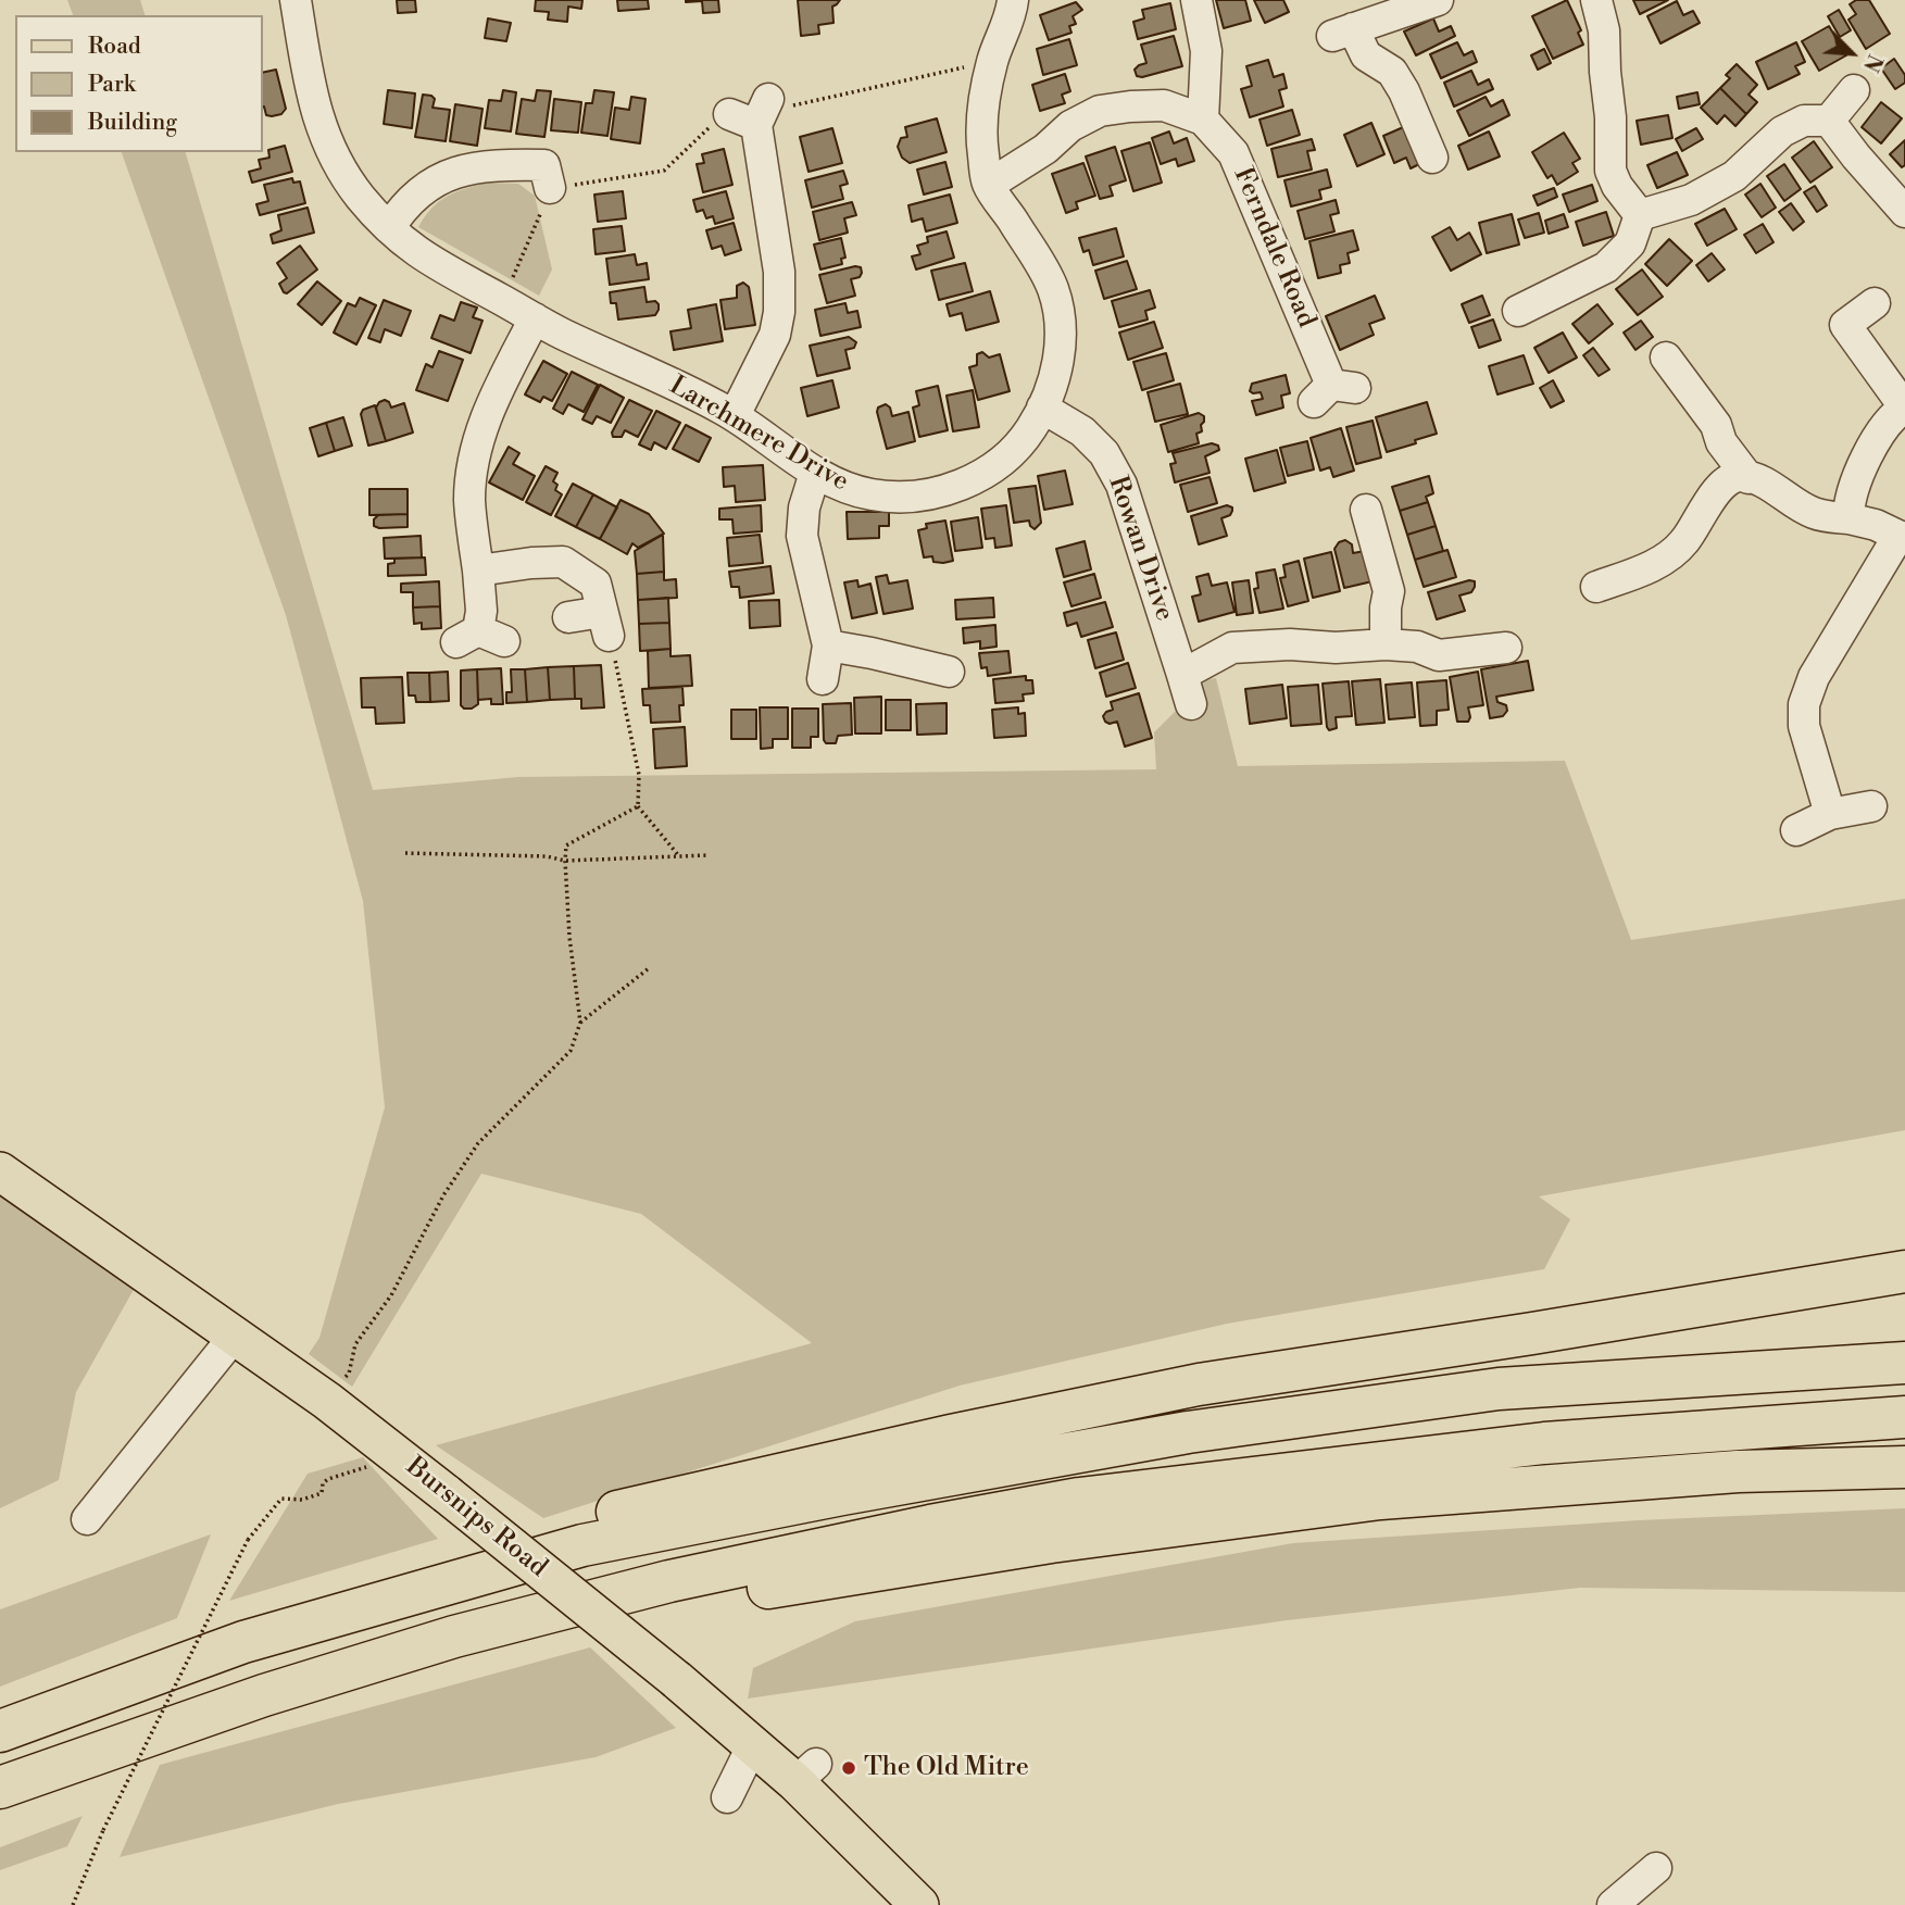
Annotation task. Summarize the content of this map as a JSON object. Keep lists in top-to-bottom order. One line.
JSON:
{"streets":{"main road":["Bursnips Road"],"street":["Ferndale Road","Larchmere Drive","Rowan Drive"]},"crossings":[["Ferndale Road","Larchmere Drive"],["Larchmere Drive","Rowan Drive"]],"places":["The Old Mitre"],"legend":["Road","Park","Building"],"north":"bottom right"}
